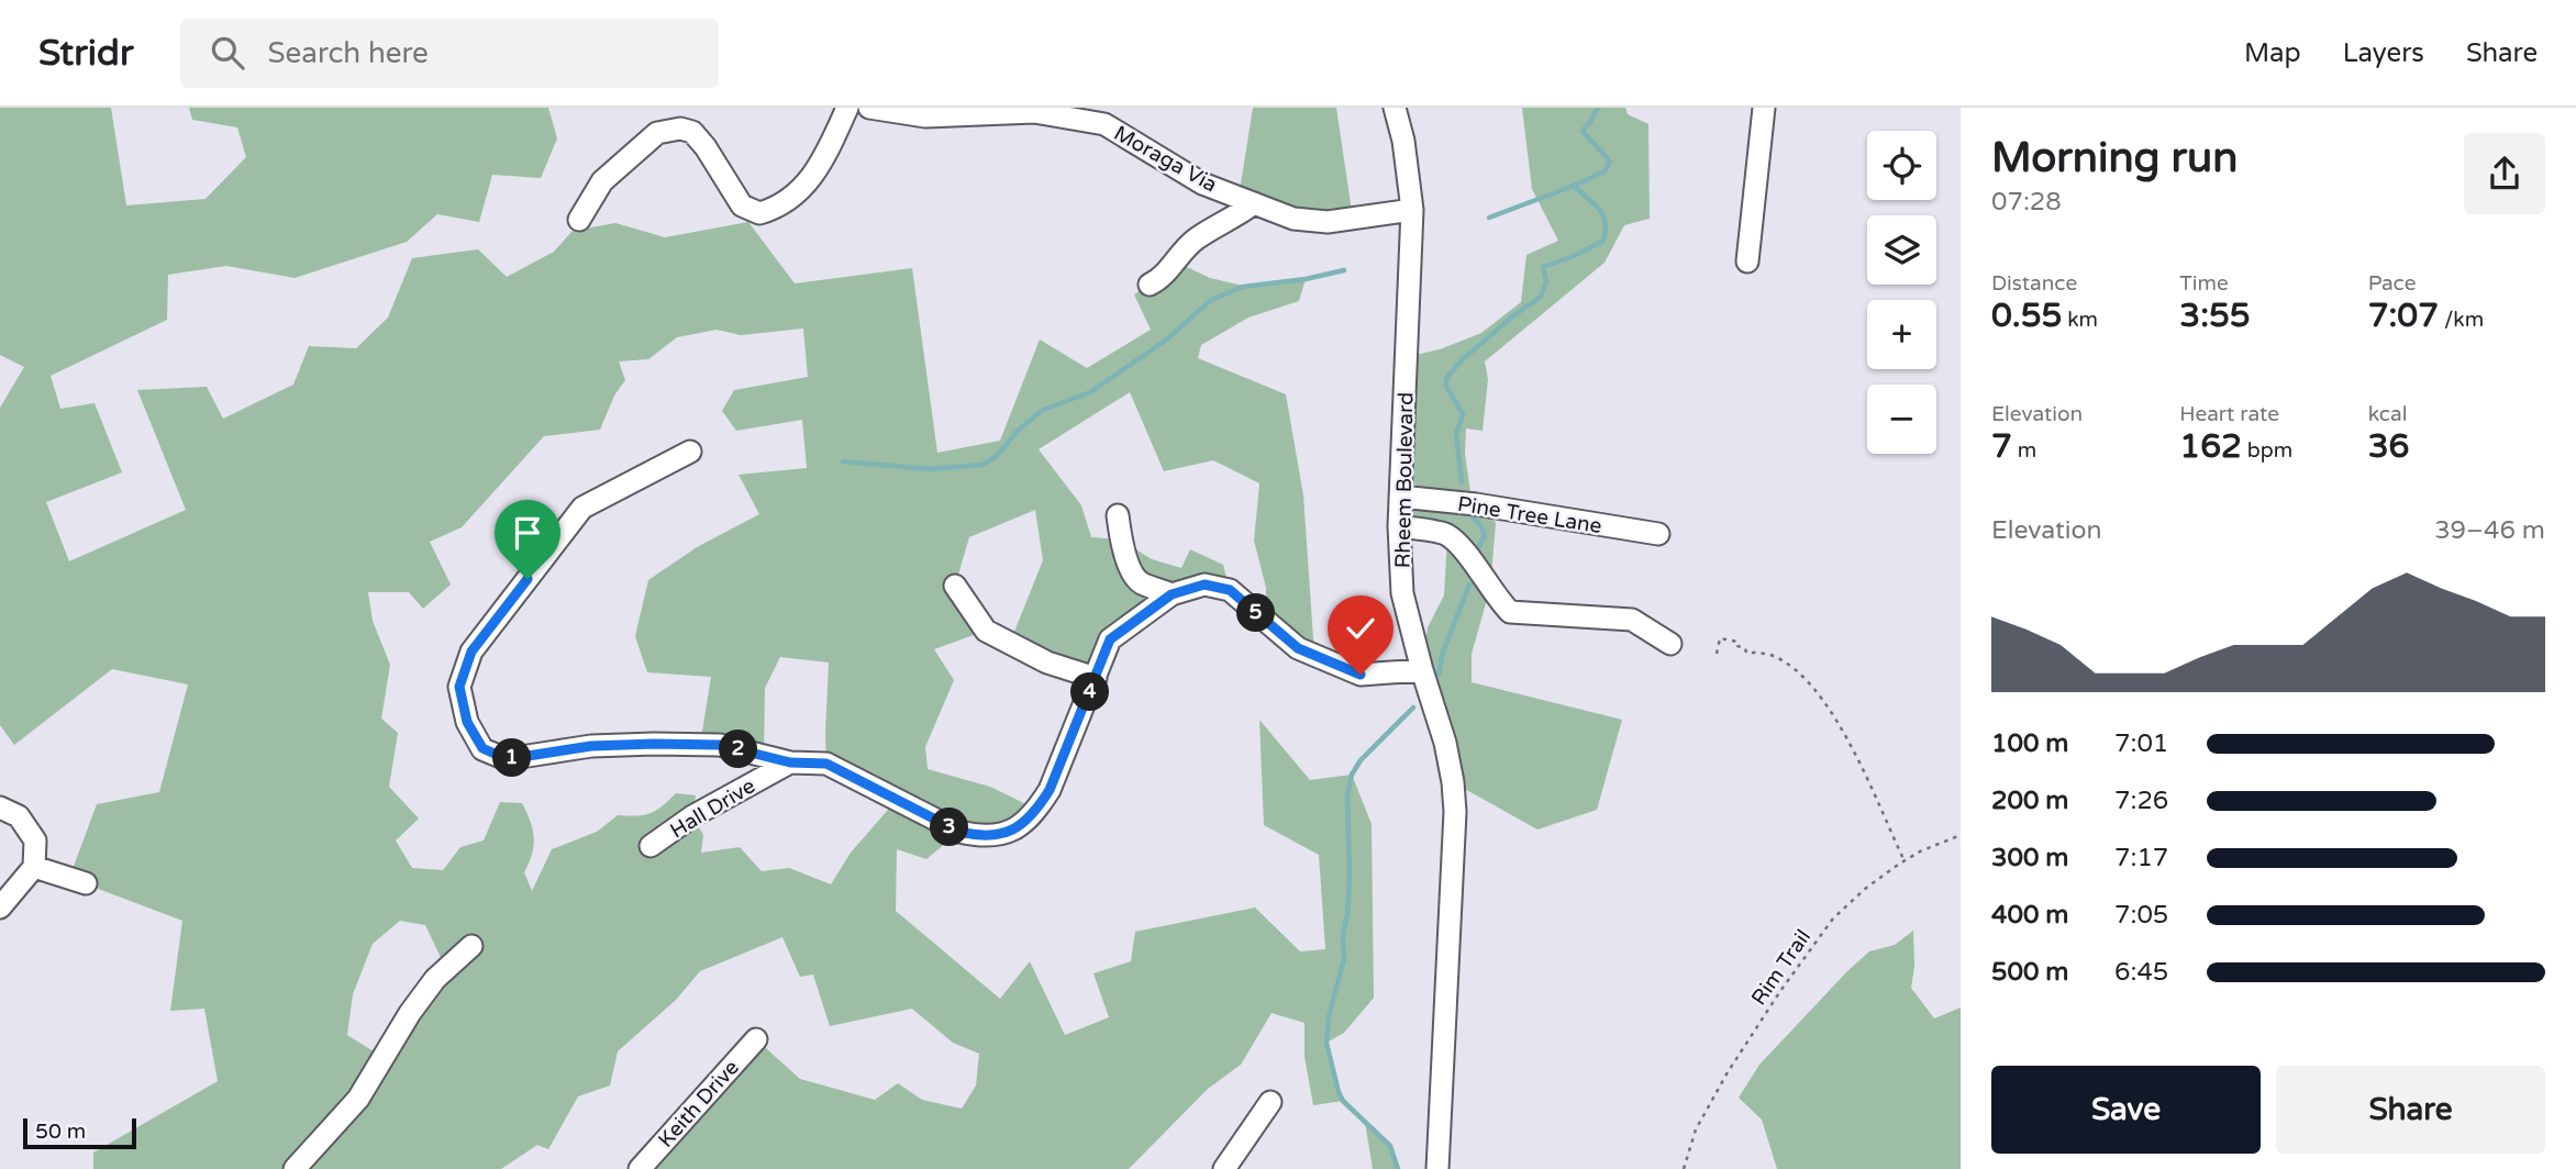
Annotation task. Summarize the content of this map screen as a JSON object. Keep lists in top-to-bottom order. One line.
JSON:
{"streets":{"street":["Moraga Via","Rheem Boulevard","Pine Tree Lane","Hall Drive","Keith Drive"],"path":["Rim Trail"]},"crossings":[["Moraga Via","Rheem Boulevard"],["Rheem Boulevard","Pine Tree Lane"]],"scale_bar":"50 m","page":{"header":"Stridr","search":"Search here","nav":["Map","Layers","Share"],"heading":["Morning run","07:28"],"map_buttons":["+","−"],"stats":[["Distance","0.55 km"],["Time","3:55"],["Pace","7:07 /km"],["Elevation","7 m"],["Heart rate","162 bpm"],["kcal","36"]],"chart":["Elevation","39–46 m"],"pins":["5","4","2","1","3"],"list":[{"name":"100 m","note":"7:01"},{"name":"200 m","note":"7:26"},{"name":"300 m","note":"7:17"},{"name":"400 m","note":"7:05"},{"name":"500 m","note":"6:45"}],"buttons":["Save","Share"],"scale":"50 m"}}
